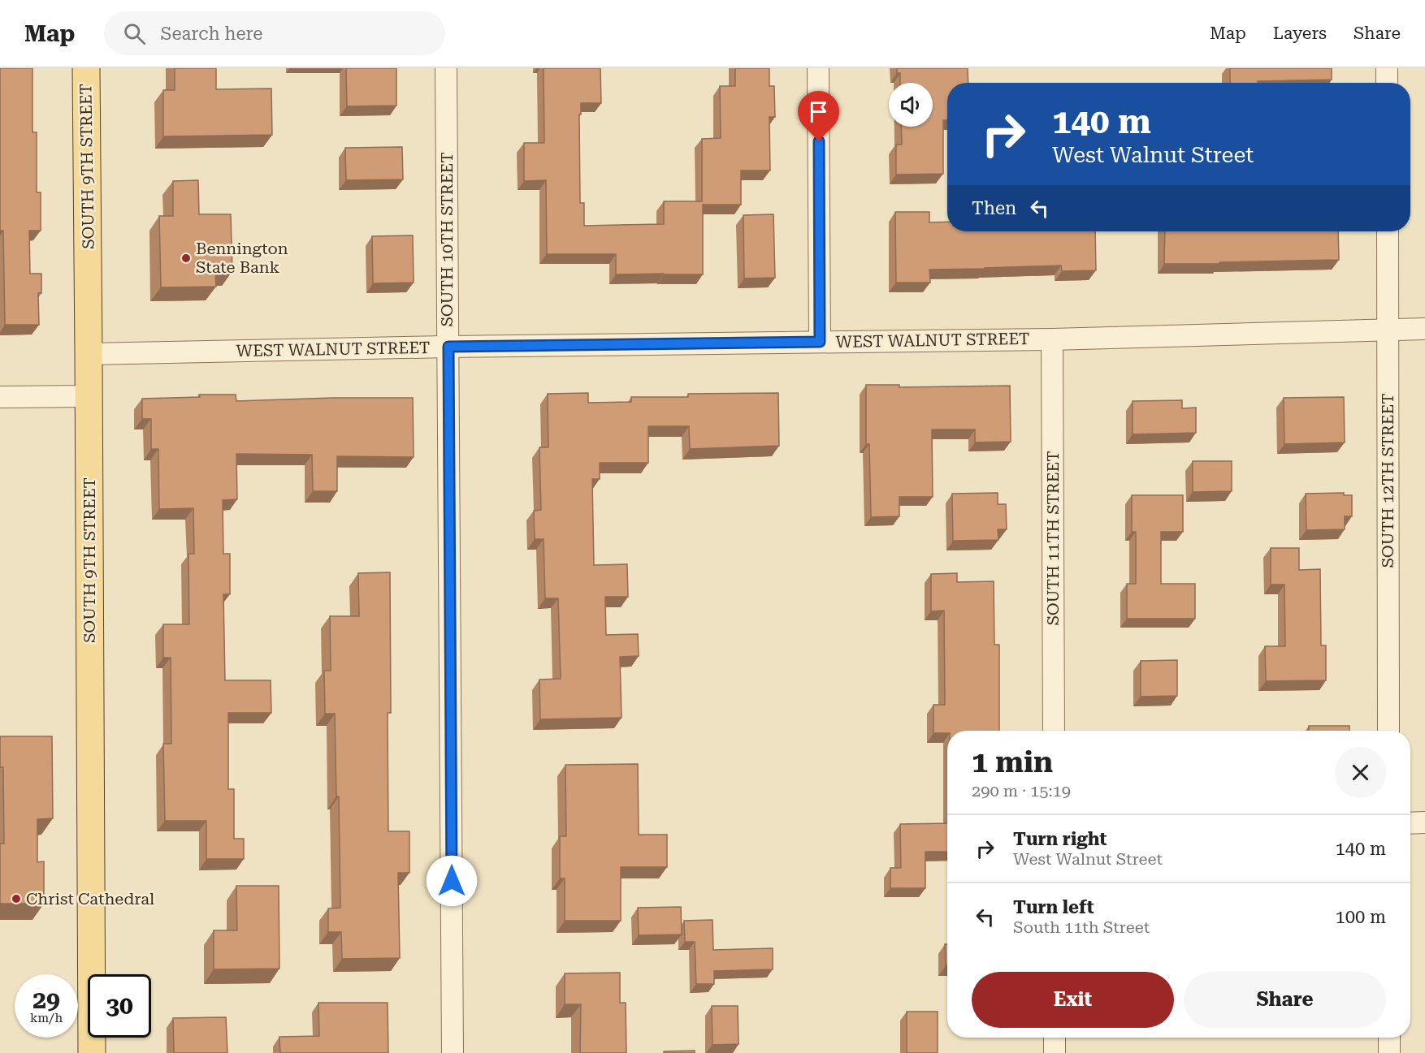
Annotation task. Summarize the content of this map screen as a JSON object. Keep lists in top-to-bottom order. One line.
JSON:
{"streets":{"main road":["SOUTH 9TH STREET"],"street":["SOUTH 10TH STREET","WEST WALNUT STREET","SOUTH 12TH STREET","SOUTH 11TH STREET"]},"crossings":[["SOUTH 9TH STREET","WEST WALNUT STREET"],["SOUTH 10TH STREET","WEST WALNUT STREET"],["WEST WALNUT STREET","SOUTH 12TH STREET"],["WEST WALNUT STREET","SOUTH 11TH STREET"]],"places":["Bennington State Bank","Christ Cathedral"],"page":{"header":"Map","search":"Search here","nav":["Map","Layers","Share"],"turn":["140 m","West Walnut Street"],"then":"Then","heading":["1 min","290 m · 15:19"],"list":[{"name":"Turn right","note":"West Walnut Street","value":"140 m"},{"name":"Turn left","note":"South 11th Street","value":"100 m"}],"buttons":["Exit","Share"],"speed":"29 km/h","limit":"30"}}
